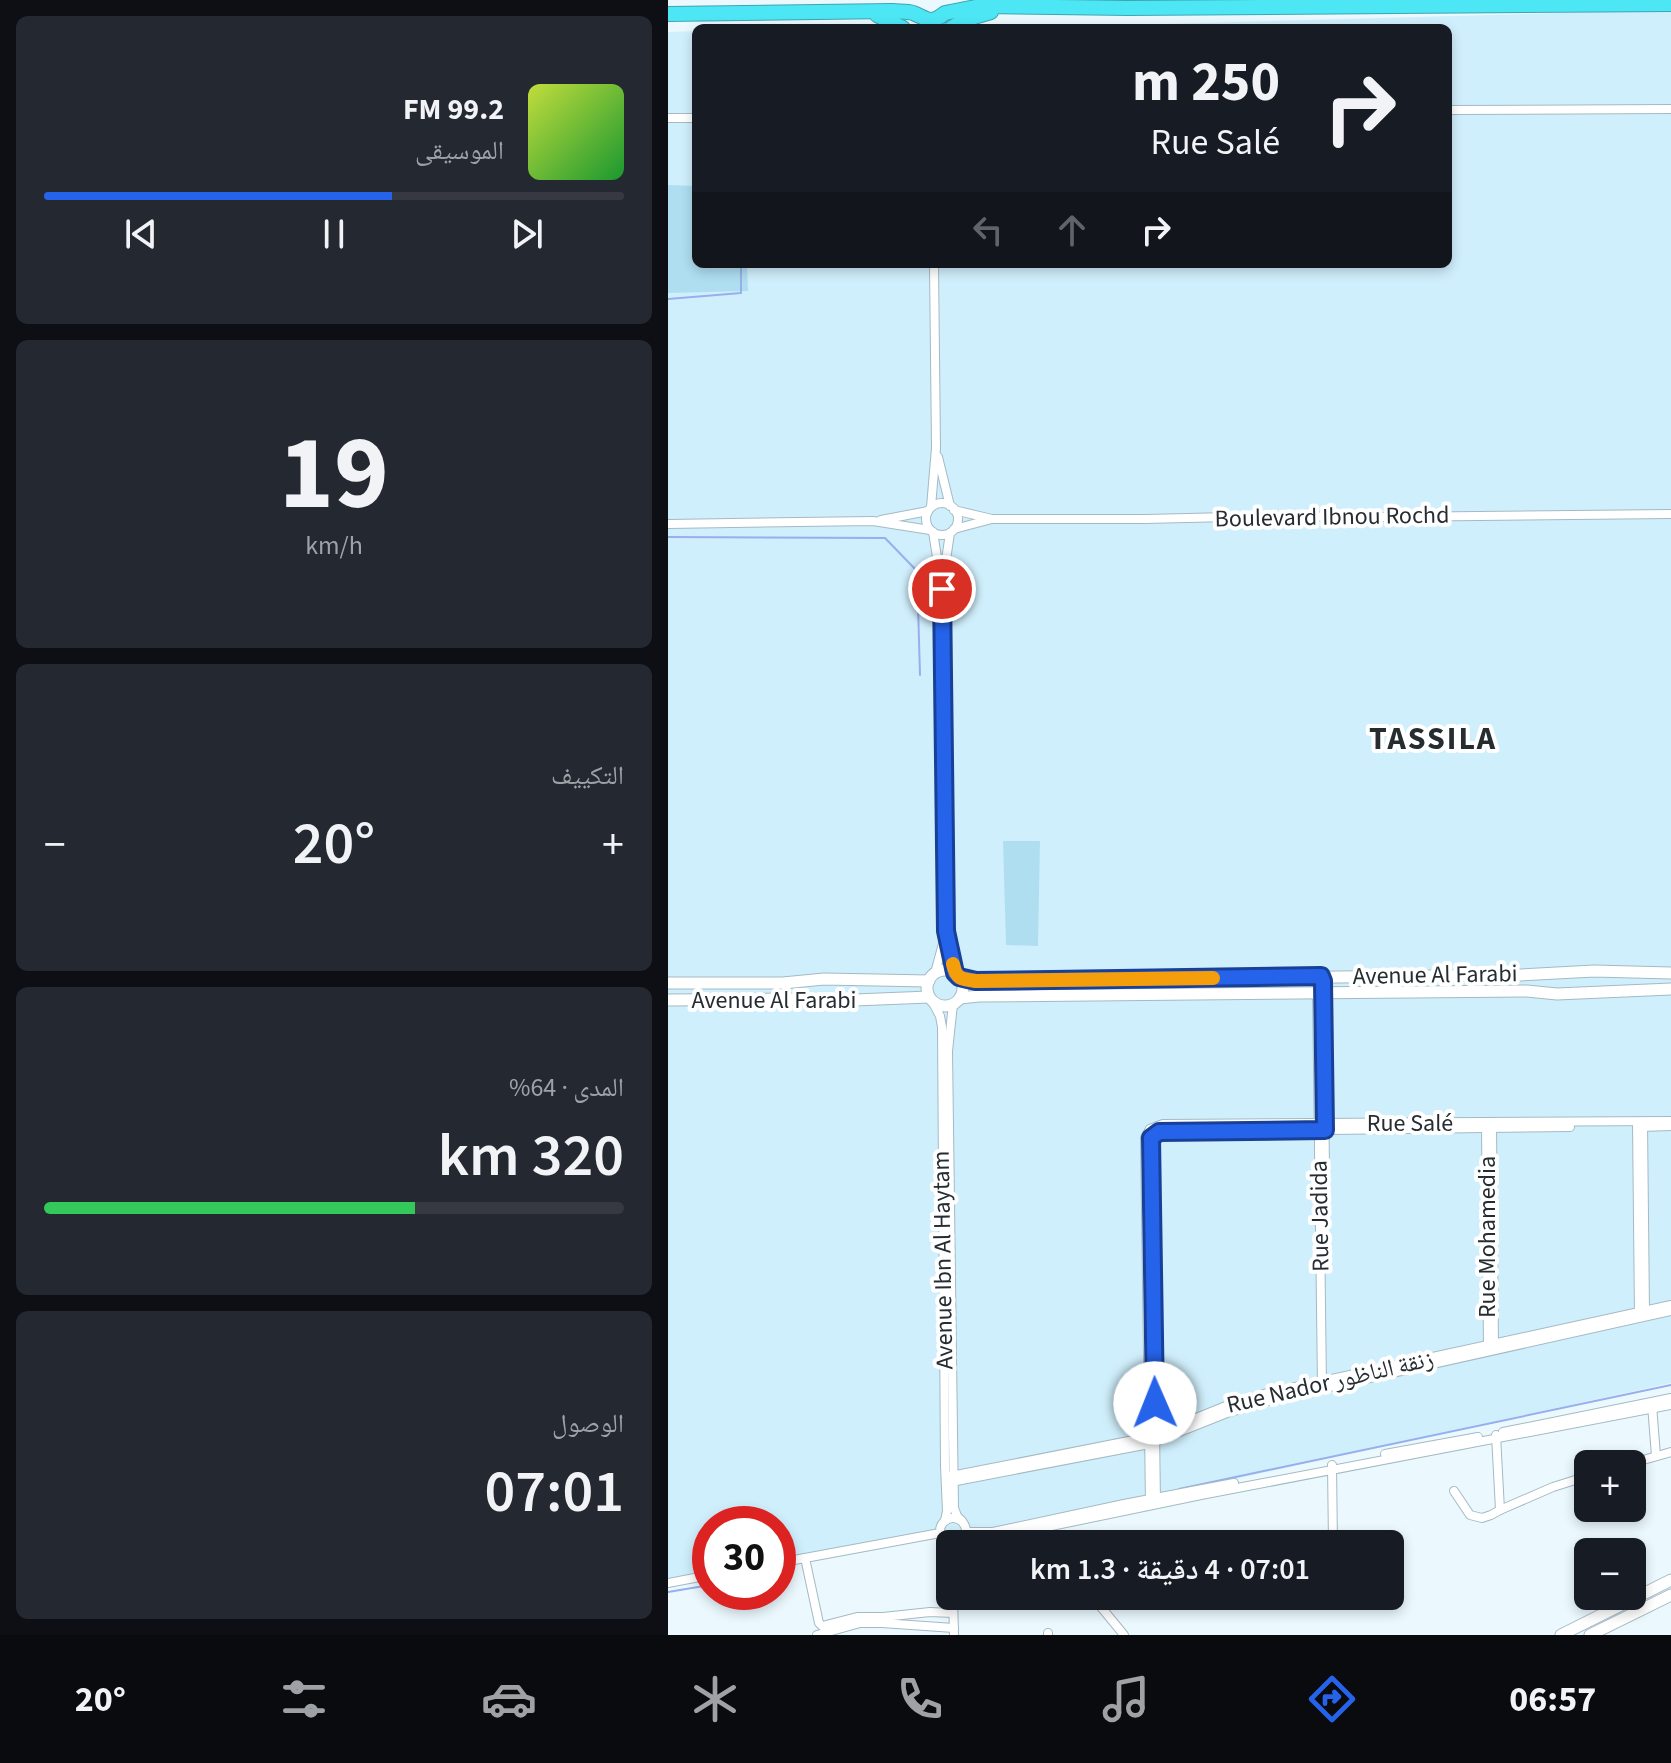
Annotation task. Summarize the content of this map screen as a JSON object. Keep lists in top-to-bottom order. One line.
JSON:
{"streets":{"street":["Boulevard Ibnou Rochd","Avenue Al Farabi","Rue Salé","Rue Jadida","Rue Mohamedia","Avenue Ibn Al Haytam","Rue Nador زنقة الناظور"]},"crossings":[["Avenue Al Farabi","Rue Jadida"],["Avenue Al Farabi","Avenue Ibn Al Haytam"],["Rue Salé","Rue Jadida"],["Rue Salé","Rue Mohamedia"],["Rue Salé","Rue Nador زنقة الناظور"],["Rue Jadida","Rue Nador زنقة الناظور"],["Rue Mohamedia","Rue Nador زنقة الناظور"],["Avenue Ibn Al Haytam","Rue Nador زنقة الناظور"]],"districts":["TASSILA"],"page":{"turn":["250 m","Rue Salé"],"song":["99.2 FM","الموسيقى"],"tile":[["19","km/h"],"التكييف",["المدى · 64%","320 km"],["الوصول","07:01"]],"heat":["−","20°","+"],"map_buttons":["+","−"],"limit":"30","trip":"07:01 · 4 دقيقة · 1.3 km","tabs":["06:57","20°"]}}
